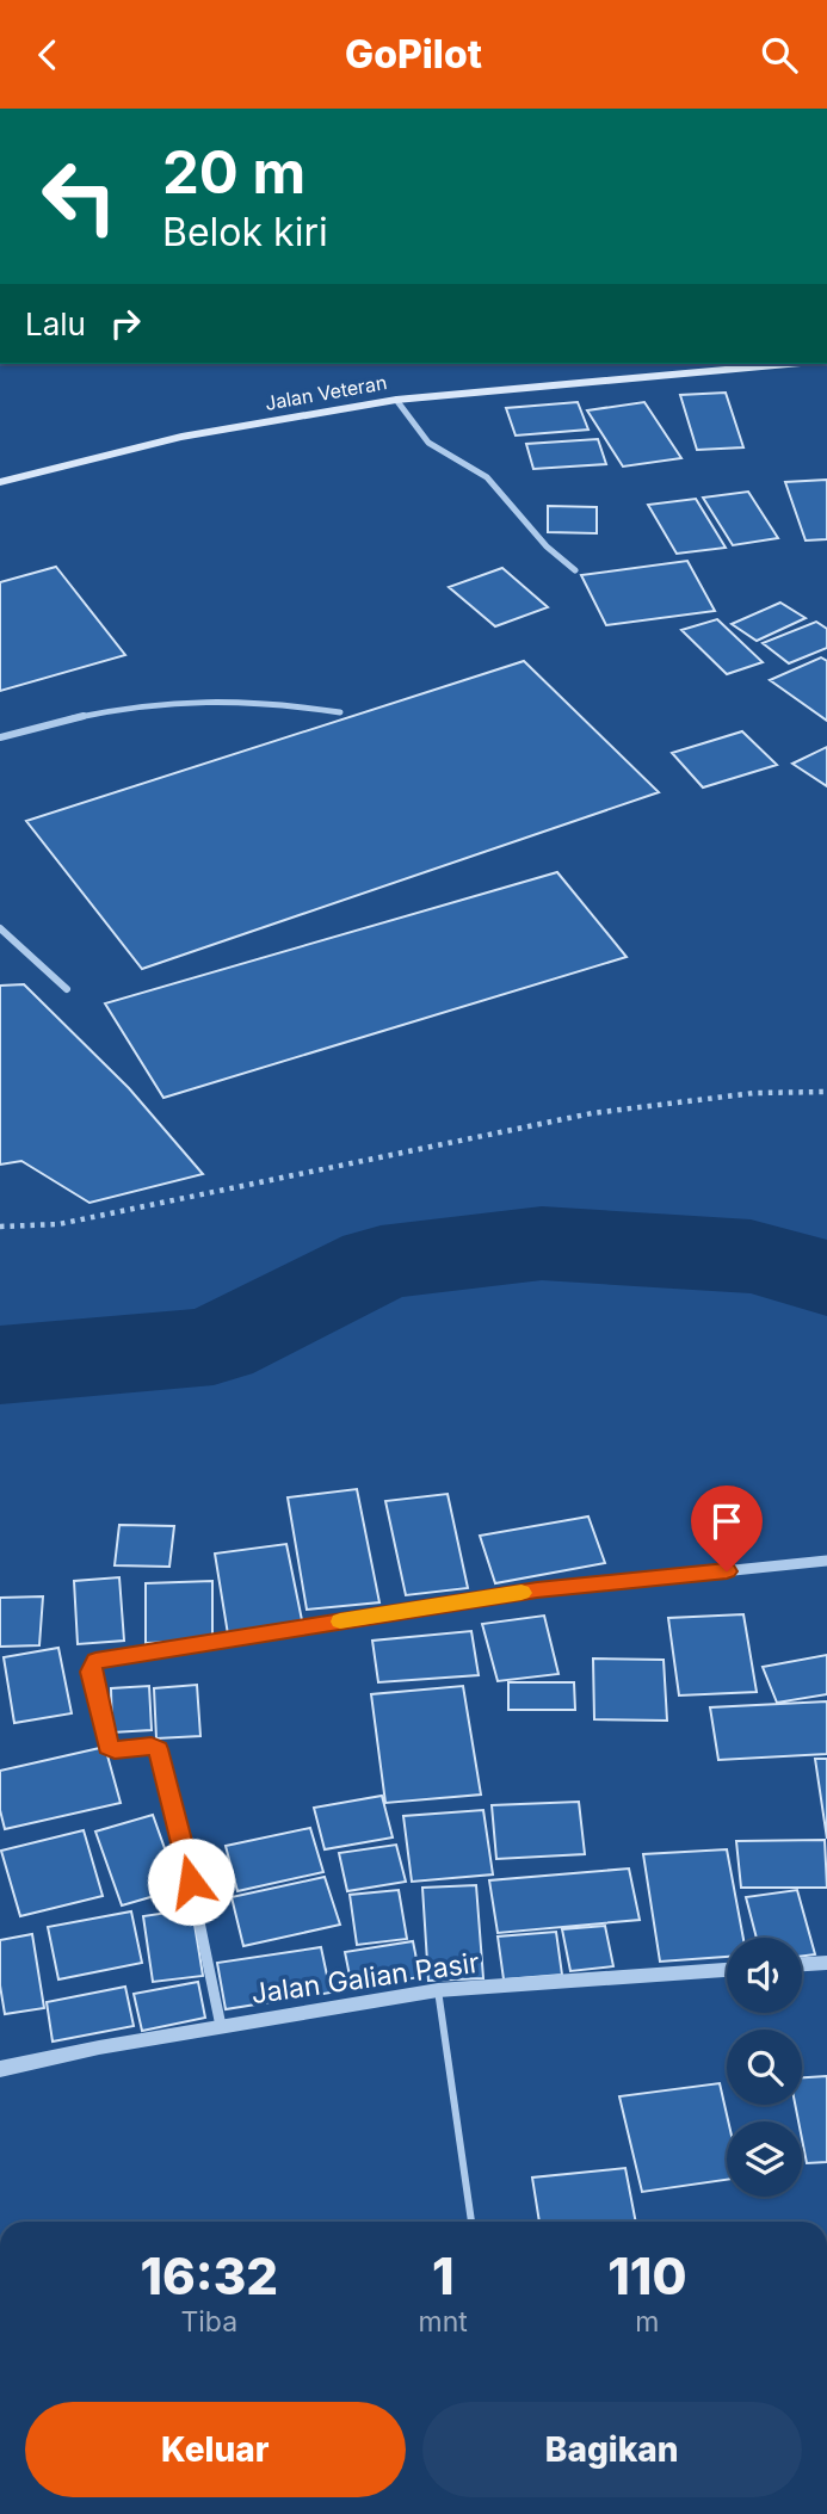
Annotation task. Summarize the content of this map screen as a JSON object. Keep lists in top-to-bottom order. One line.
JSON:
{"streets":{"main road":["Jalan Veteran"],"street":["Jalan Galian Pasir"]},"page":{"header":"GoPilot","turn":["20 m","Belok kiri"],"then":"Lalu","eta":["16:32","Tiba","1","mnt","110","m"],"buttons":["Keluar","Bagikan"]}}
